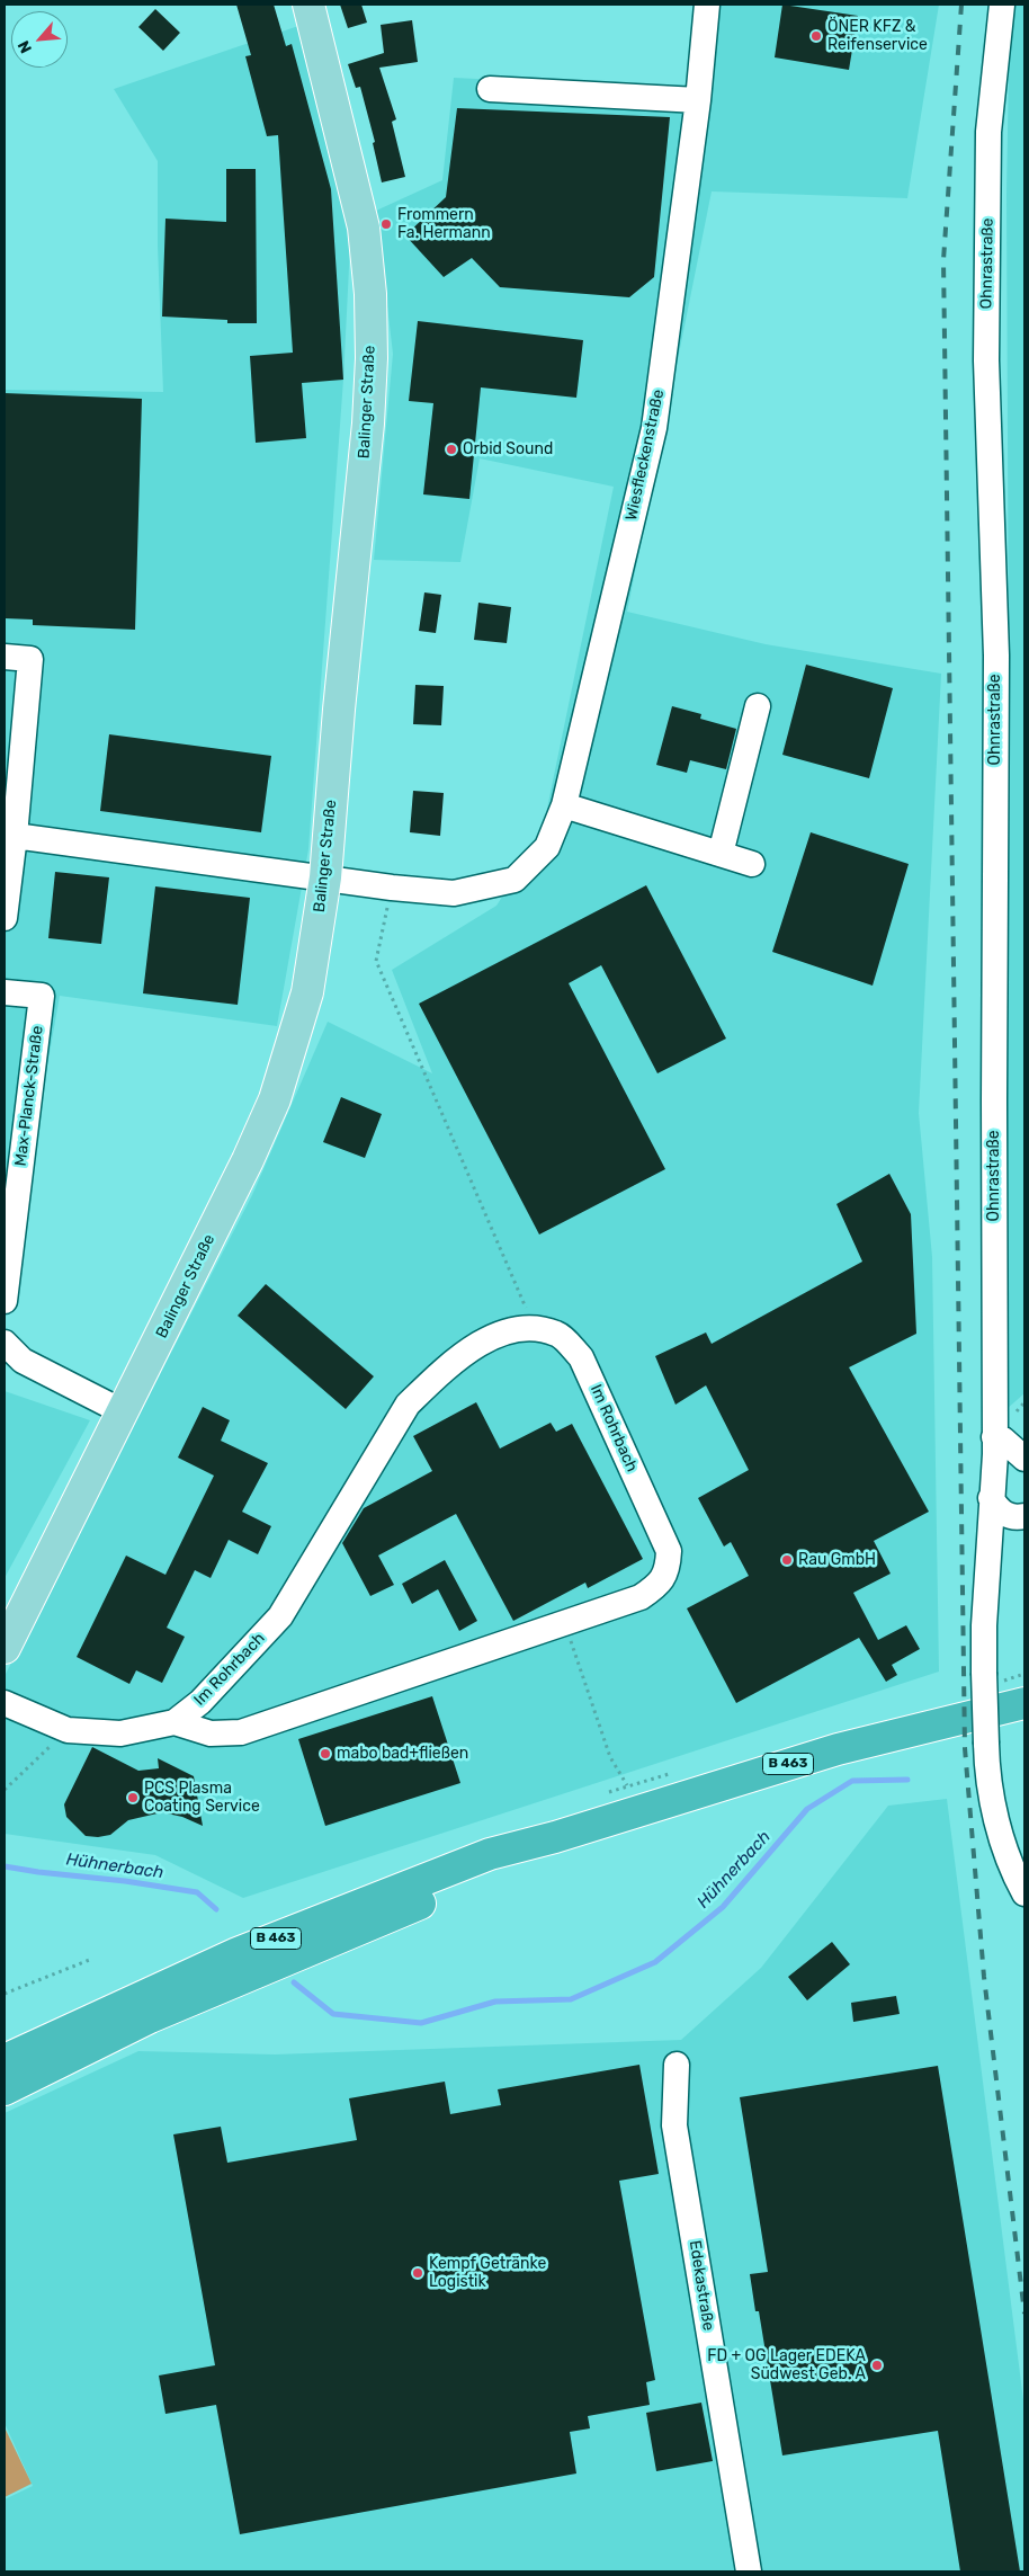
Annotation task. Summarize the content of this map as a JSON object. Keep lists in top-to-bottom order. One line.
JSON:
{"streets":{"highway":["B 463"],"main road":["Balinger Straße"],"street":["Ohnrastraße","Wiesfleckenstraße","Max-Planck-Straße","Im Rohrbach","Edekastraße"]},"crossings":[["Balinger Straße","Wiesfleckenstraße"]],"water":["Hühnerbach"],"places":["ÖNER KFZ & Reifenservice","Frommern Fa. Hermann","Orbid Sound","Rau GmbH","mabo bad+fließen","PCS Plasma Coating Service","Kempf Getränke Logistik","FD + OG Lager EDEKA Südwest Geb. A"],"north":"bottom left"}
